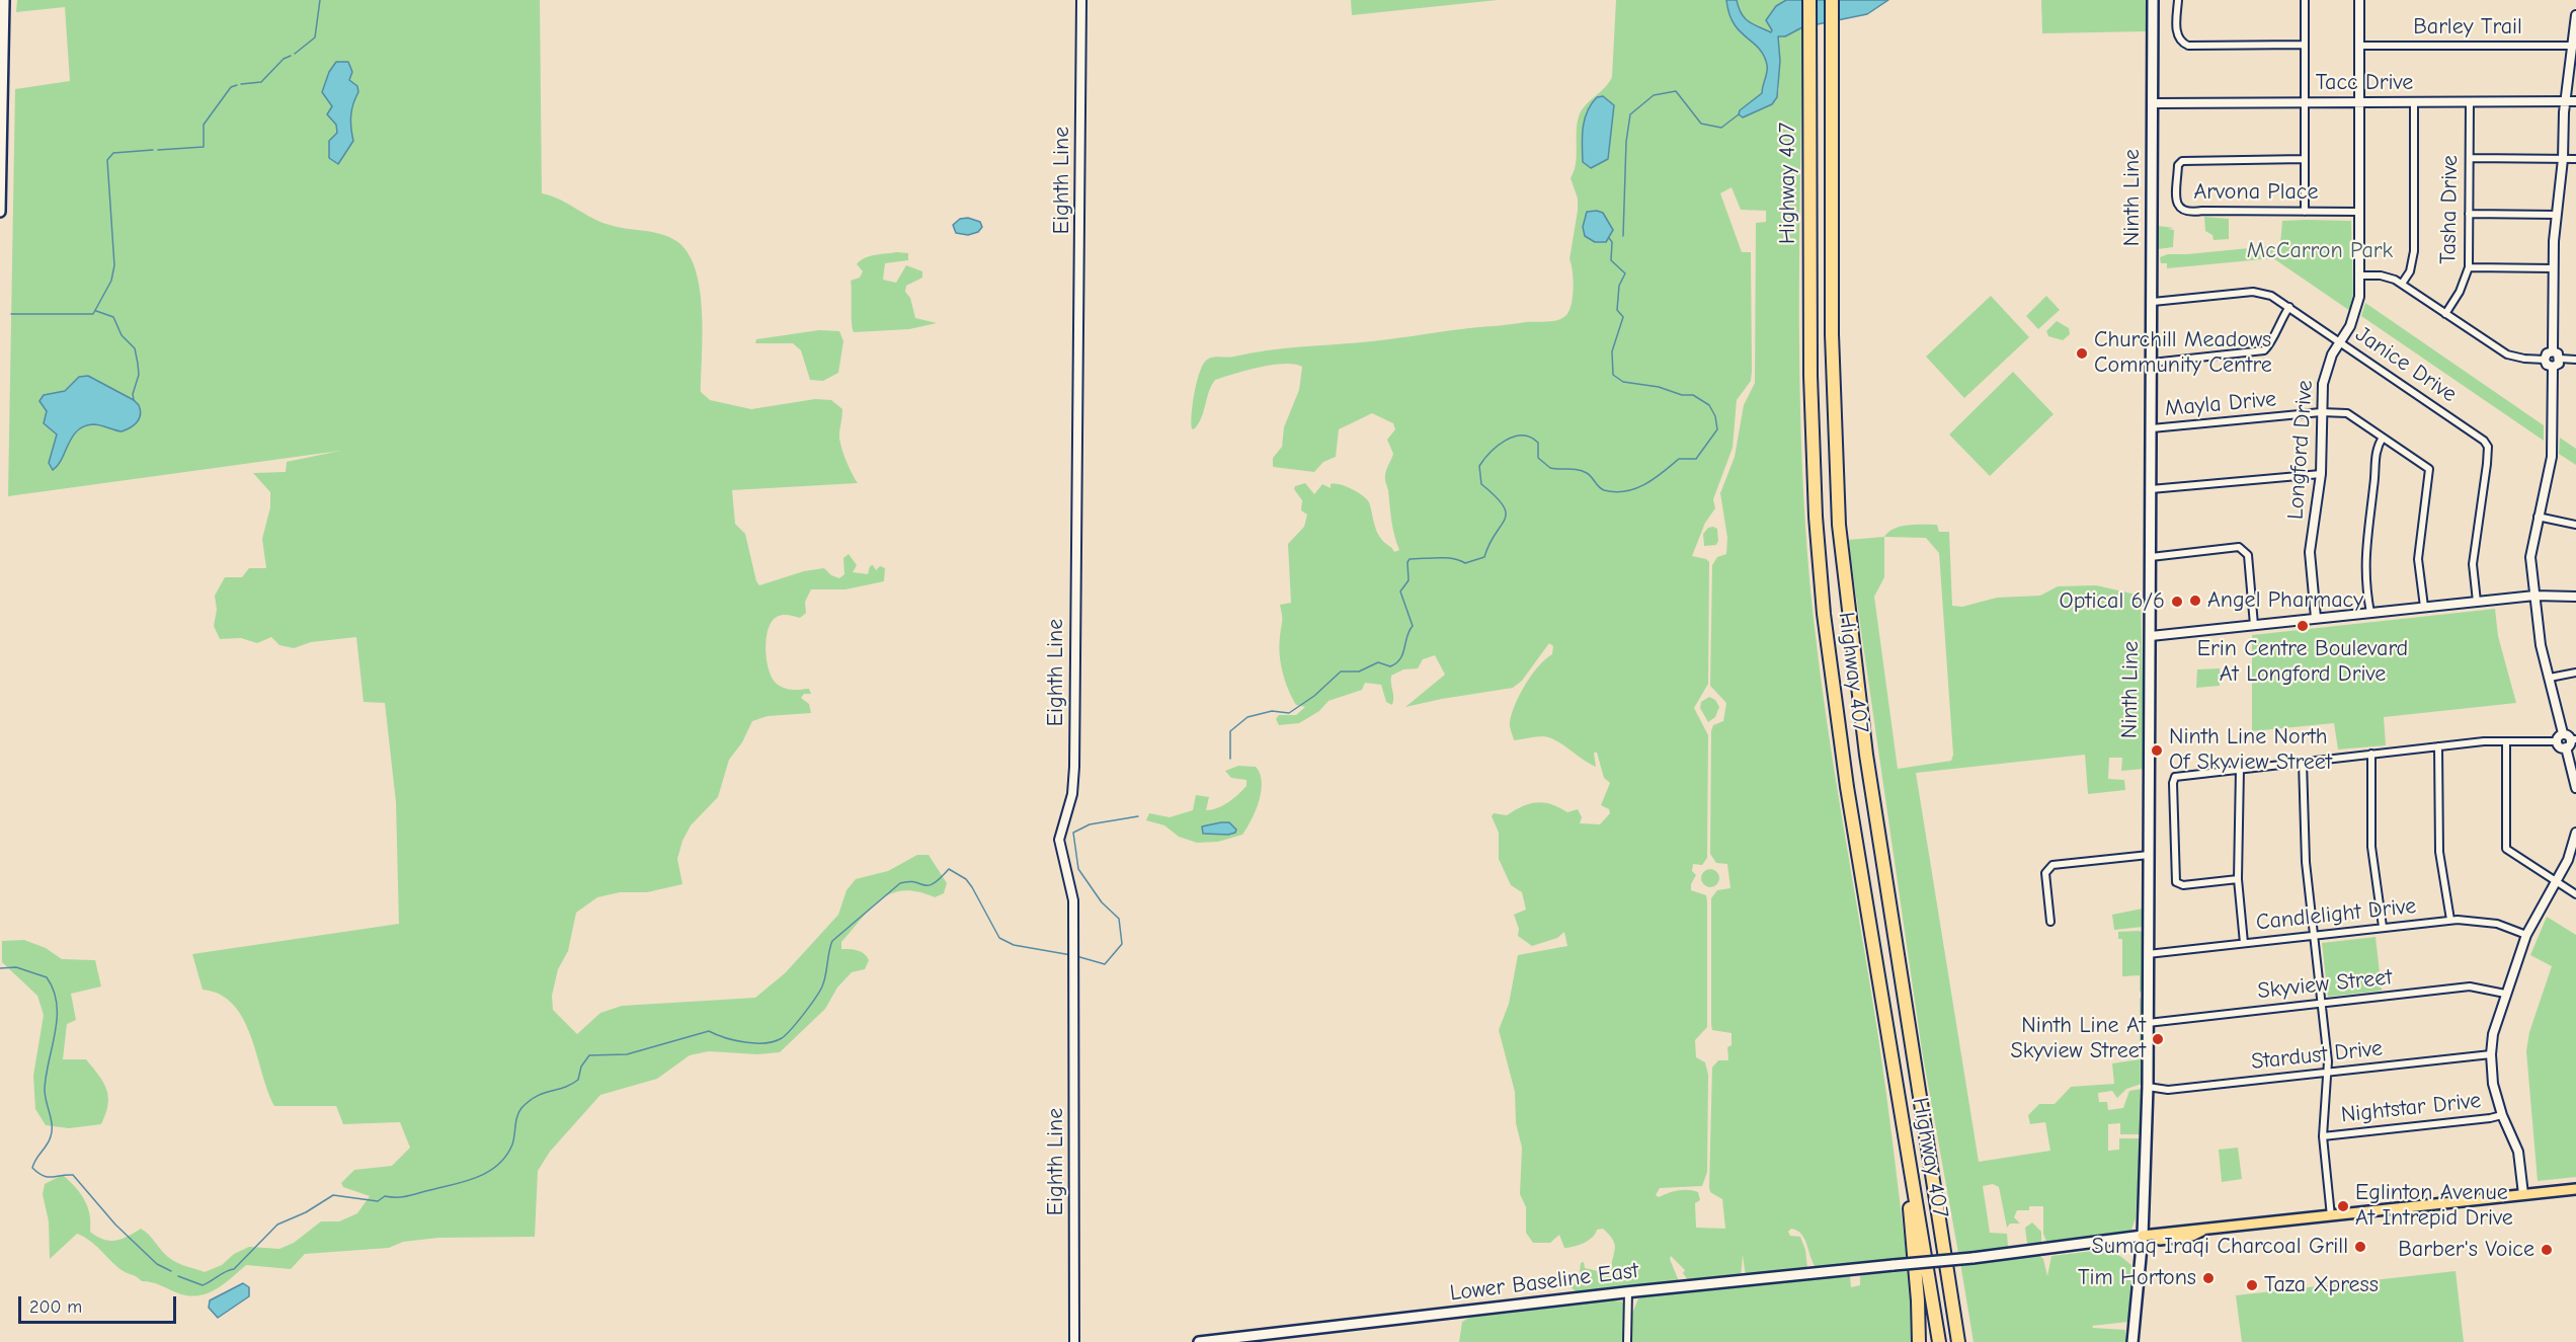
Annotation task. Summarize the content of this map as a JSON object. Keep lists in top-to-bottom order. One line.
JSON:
{"streets":{"highway":["Highway 407"],"main road":["Ninth Line","Lower Baseline East"],"street":["Barley Trail","Tacc Drive","Eighth Line","Arvona Place","Tasha Drive","Janice Drive","Mayla Drive","Longford Drive","Candlelight Drive","Skyview Street","Stardust Drive","Nightstar Drive"]},"crossings":[["Barley Trail","Longford Drive"],["Tacc Drive","Ninth Line"],["Tacc Drive","Tasha Drive"],["Tacc Drive","Longford Drive"],["Arvona Place","Longford Drive"],["Ninth Line","Janice Drive"],["Ninth Line","Mayla Drive"],["Ninth Line","Candlelight Drive"],["Ninth Line","Skyview Street"],["Ninth Line","Stardust Drive"],["Ninth Line","Lower Baseline East"],["Janice Drive","Longford Drive"],["Mayla Drive","Longford Drive"]],"parks":["McCarron Park"],"places":["Churchill Meadows Community Centre","Angel Pharmacy","Optical 6/6","Erin Centre Boulevard At Longford Drive","Ninth Line North Of Skyview Street","Ninth Line At Skyview Street","Eglinton Avenue At Intrepid Drive","Sumaq Iraqi Charcoal Grill","Barber's Voice","Tim Hortons","Taza Xpress"],"scale_bar":"200 m"}
